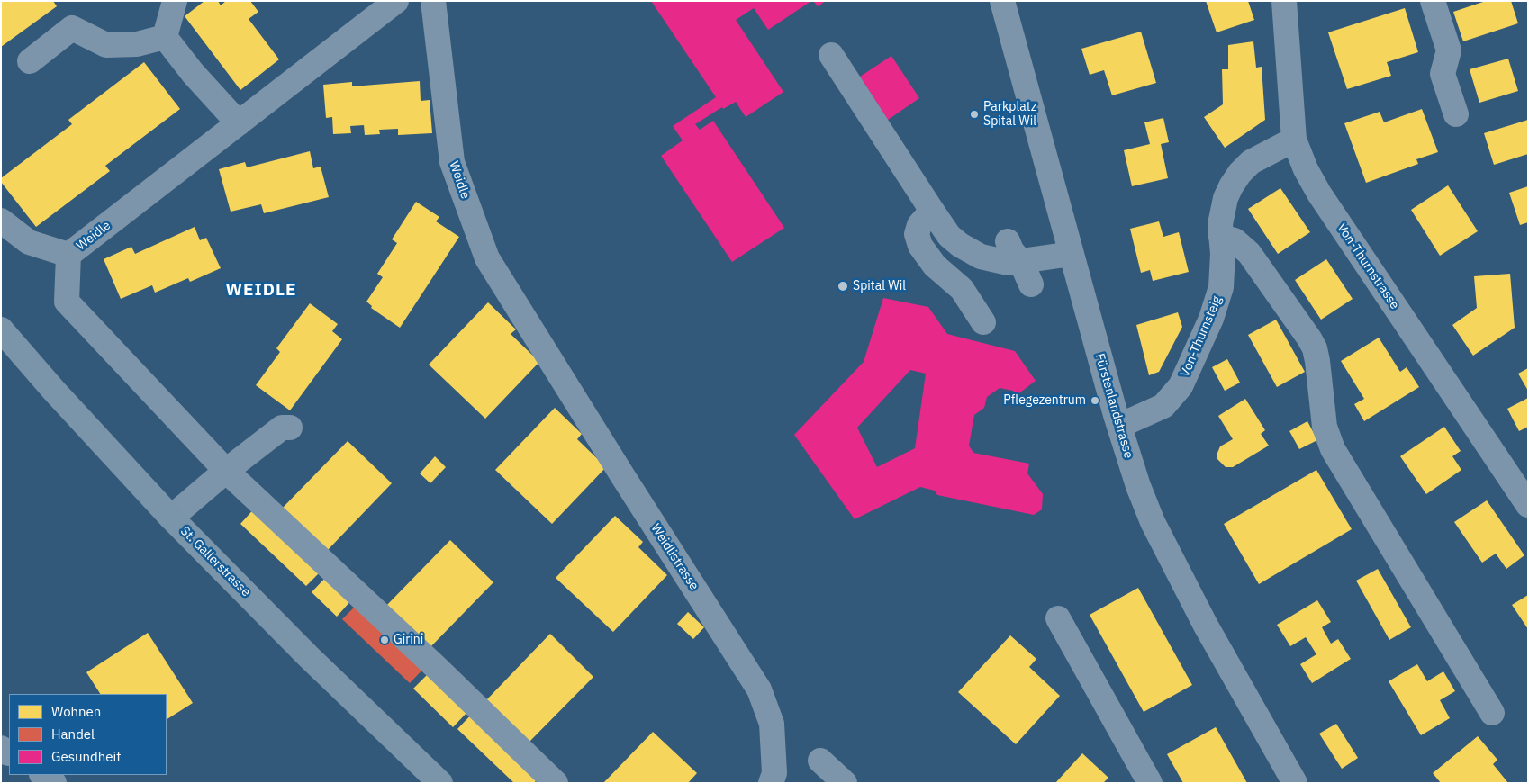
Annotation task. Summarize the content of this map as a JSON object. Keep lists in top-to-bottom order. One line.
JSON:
{"streets":{"main road":["St. Gallerstrasse"],"street":["Weidle","Von-Thurnstrasse","Von-Thurnsteig","Fürstenlandstrasse","Weidlistrasse"]},"crossings":[["Weidle","Weidlistrasse"],["Von-Thurnstrasse","Von-Thurnsteig"],["Von-Thurnsteig","Fürstenlandstrasse"]],"districts":["WEIDLE"],"places":["Parkplatz Spital Wil","Spital Wil","Pflegezentrum","Girini"],"legend":["Wohnen","Handel","Gesundheit"]}
